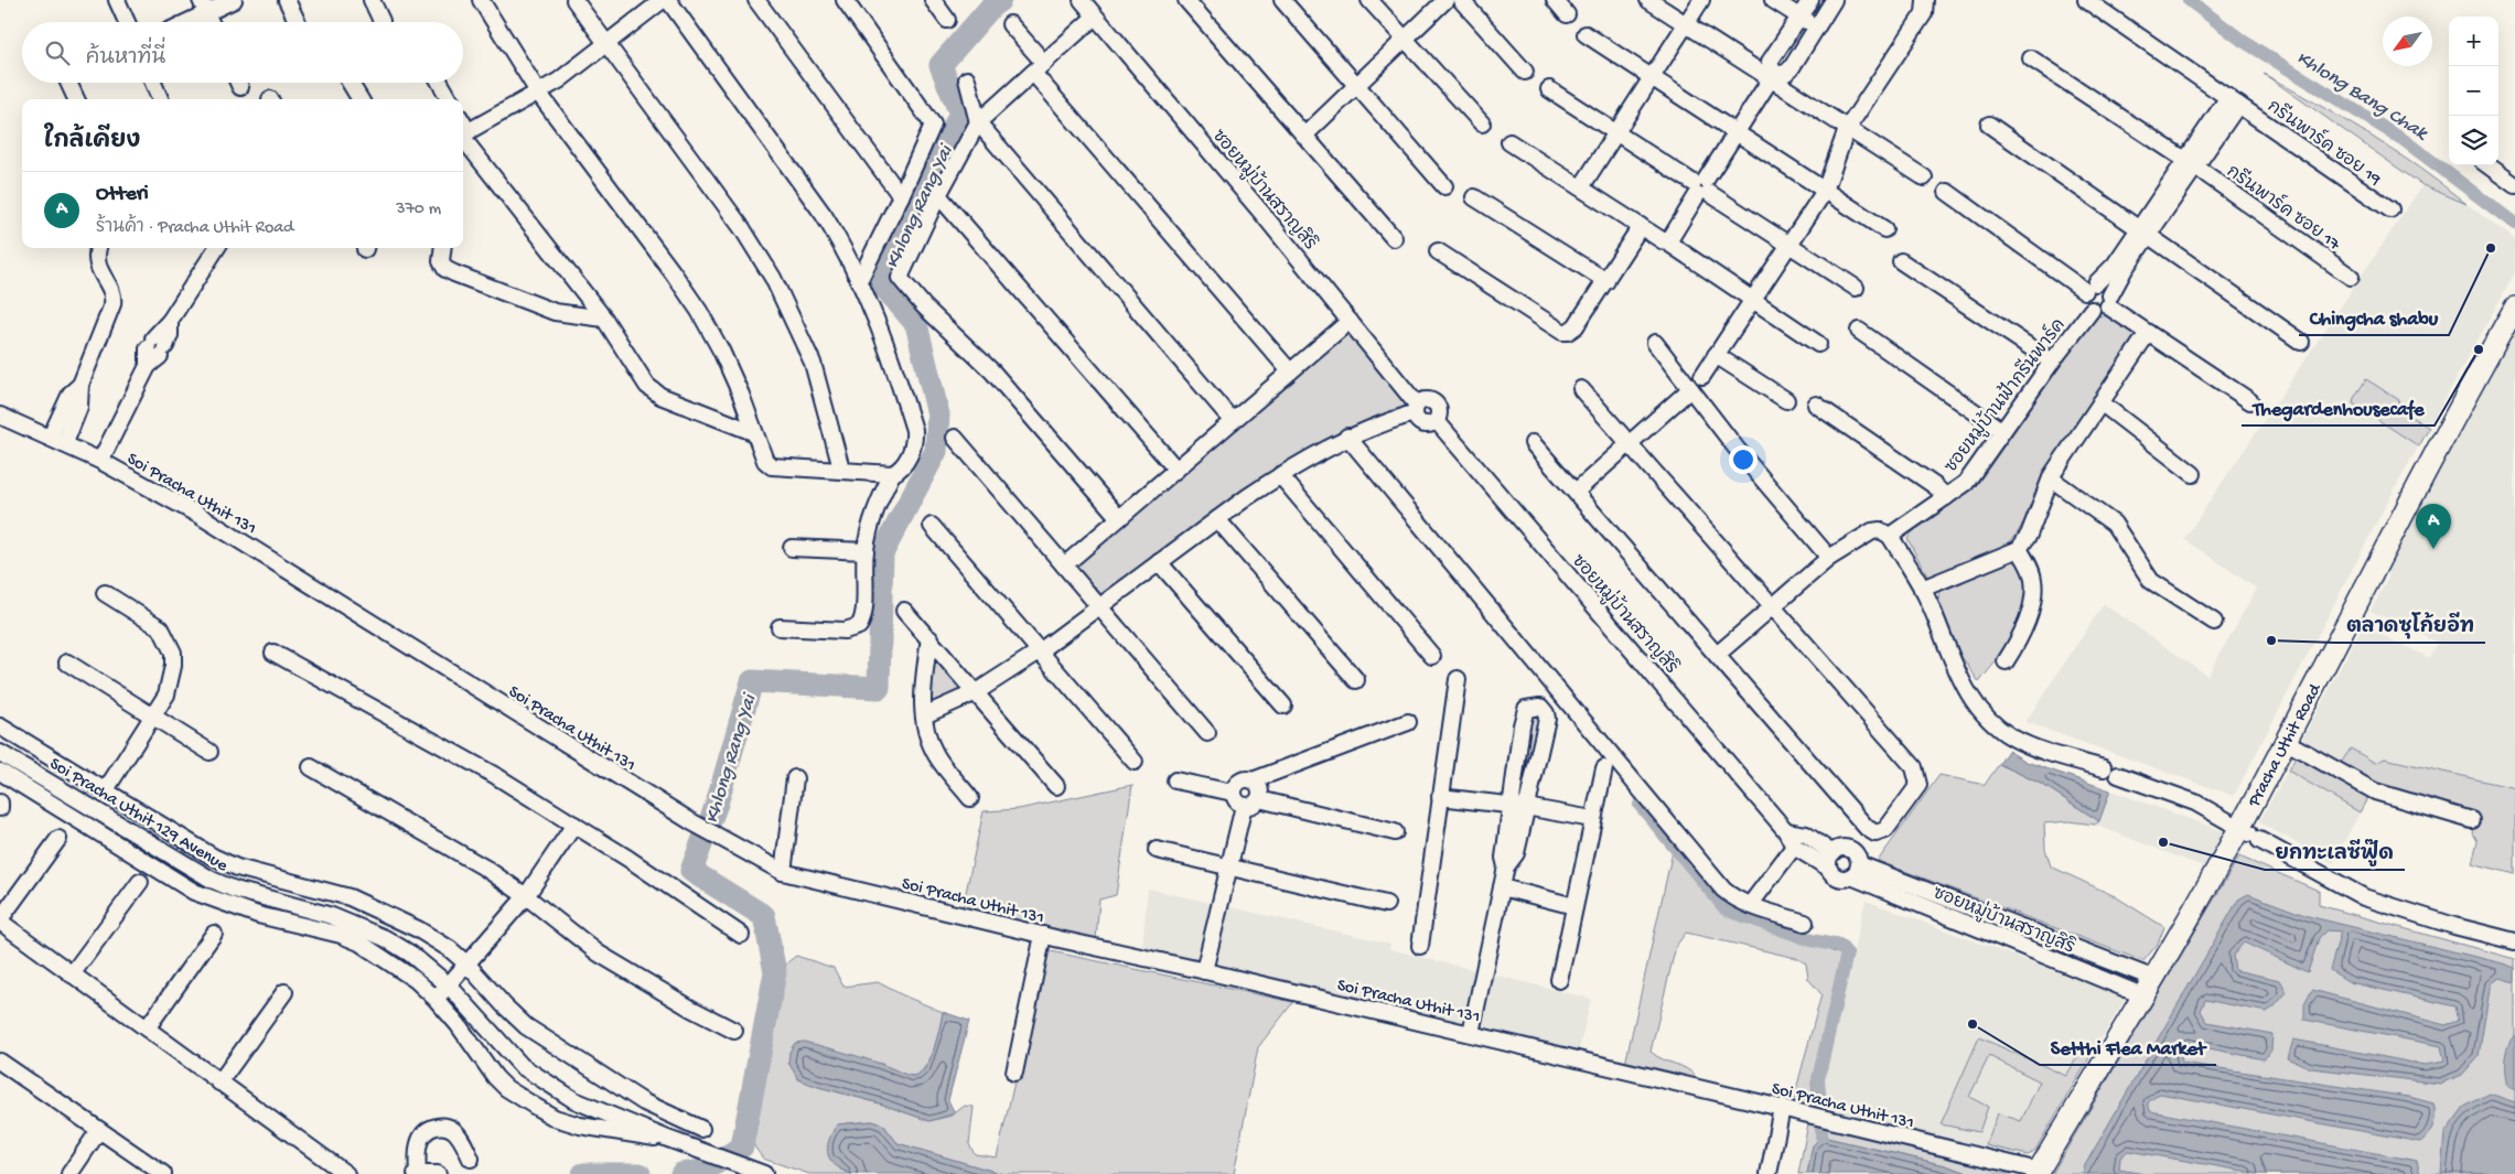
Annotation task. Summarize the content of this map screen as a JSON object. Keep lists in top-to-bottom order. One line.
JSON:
{"streets":{"main road":["Pracha Uthit Road"],"street":["กรีนพาร์ค ซอย 19","ซอยหมู่บ้านสราญสิริ","กรีนพาร์ค ซอย 17","ซอยหมู่บ้านฟ้ากรีนพาร์ค","Soi Pracha Uthit 131","Soi Pracha Uthit 129 Avenue"]},"crossings":[["ซอยหมู่บ้านสราญสิริ","Pracha Uthit Road"],["Soi Pracha Uthit 131","Pracha Uthit Road"]],"water":["Khlong Bang Chak","Khlong Rang Yai"],"places":["Chingcha shabu","Thegardenhousecafe","ตลาดซุโก้ยอีท","ยกทะเลซีฟู๊ด","Setthi Flea Market"],"north":"bottom left","page":{"map_buttons":["+","−"],"search":"ค้นหาที่นี่","heading":"ใกล้เคียง","list":[{"mark":"A","name":"Otteri","note":"ร้านค้า · Pracha Uthit Road","value":"370 m"}],"pins":"A"}}
